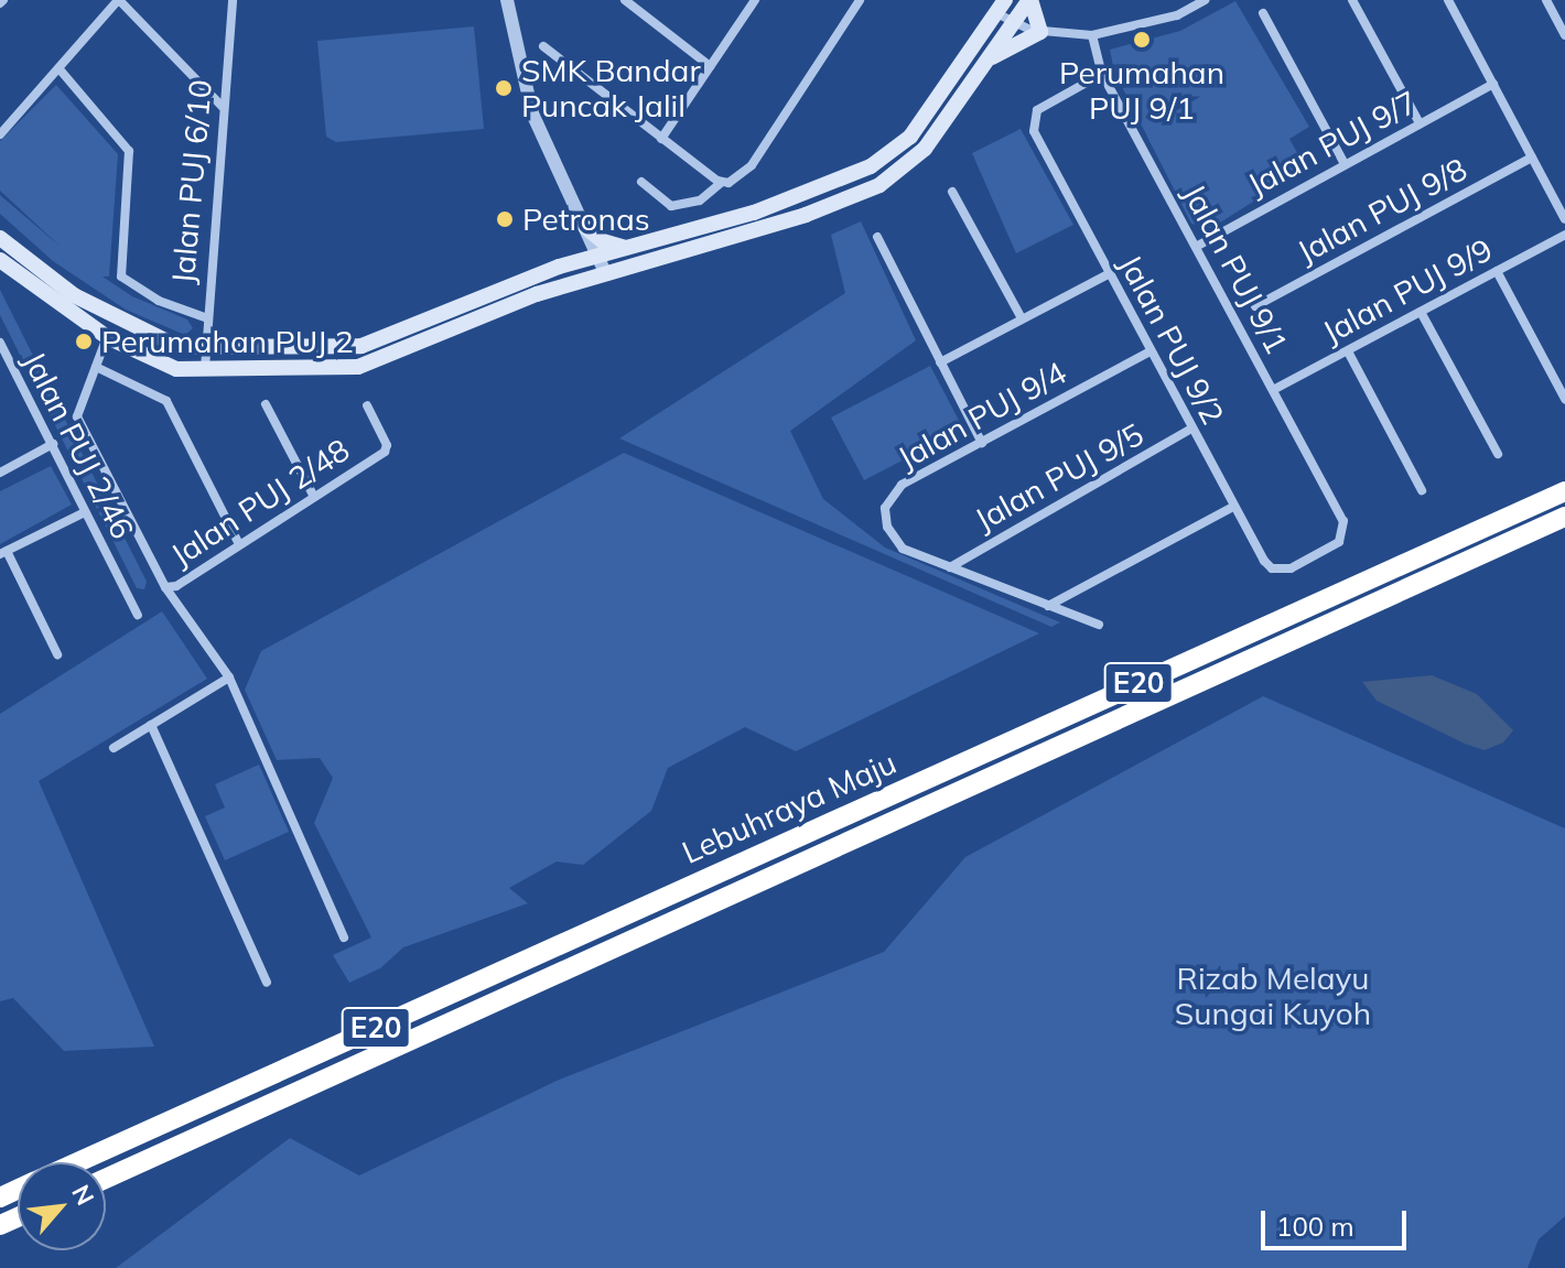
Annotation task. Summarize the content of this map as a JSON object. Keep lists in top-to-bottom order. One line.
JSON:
{"streets":{"highway":["E20","Lebuhraya Maju"],"street":["Jalan PUJ 9/7","Jalan PUJ 6/10","Jalan PUJ 9/8","Jalan PUJ 9/1","Jalan PUJ 9/9","Jalan PUJ 9/2","Jalan PUJ 9/4","Jalan PUJ 2/46","Jalan PUJ 9/5","Jalan PUJ 2/48"]},"crossings":[["Jalan PUJ 9/7","Jalan PUJ 9/1"],["Jalan PUJ 9/1","Jalan PUJ 9/9"],["Jalan PUJ 9/1","Jalan PUJ 9/2"],["Jalan PUJ 9/2","Jalan PUJ 9/4"],["Jalan PUJ 9/2","Jalan PUJ 9/5"],["Jalan PUJ 9/4","Jalan PUJ 9/5"]],"parks":["Rizab Melayu Sungai Kuyoh"],"places":["Perumahan PUJ 9/1","SMK Bandar Puncak Jalil","Petronas","Perumahan PUJ 2"],"scale_bar":"100 m","north":"top right"}
